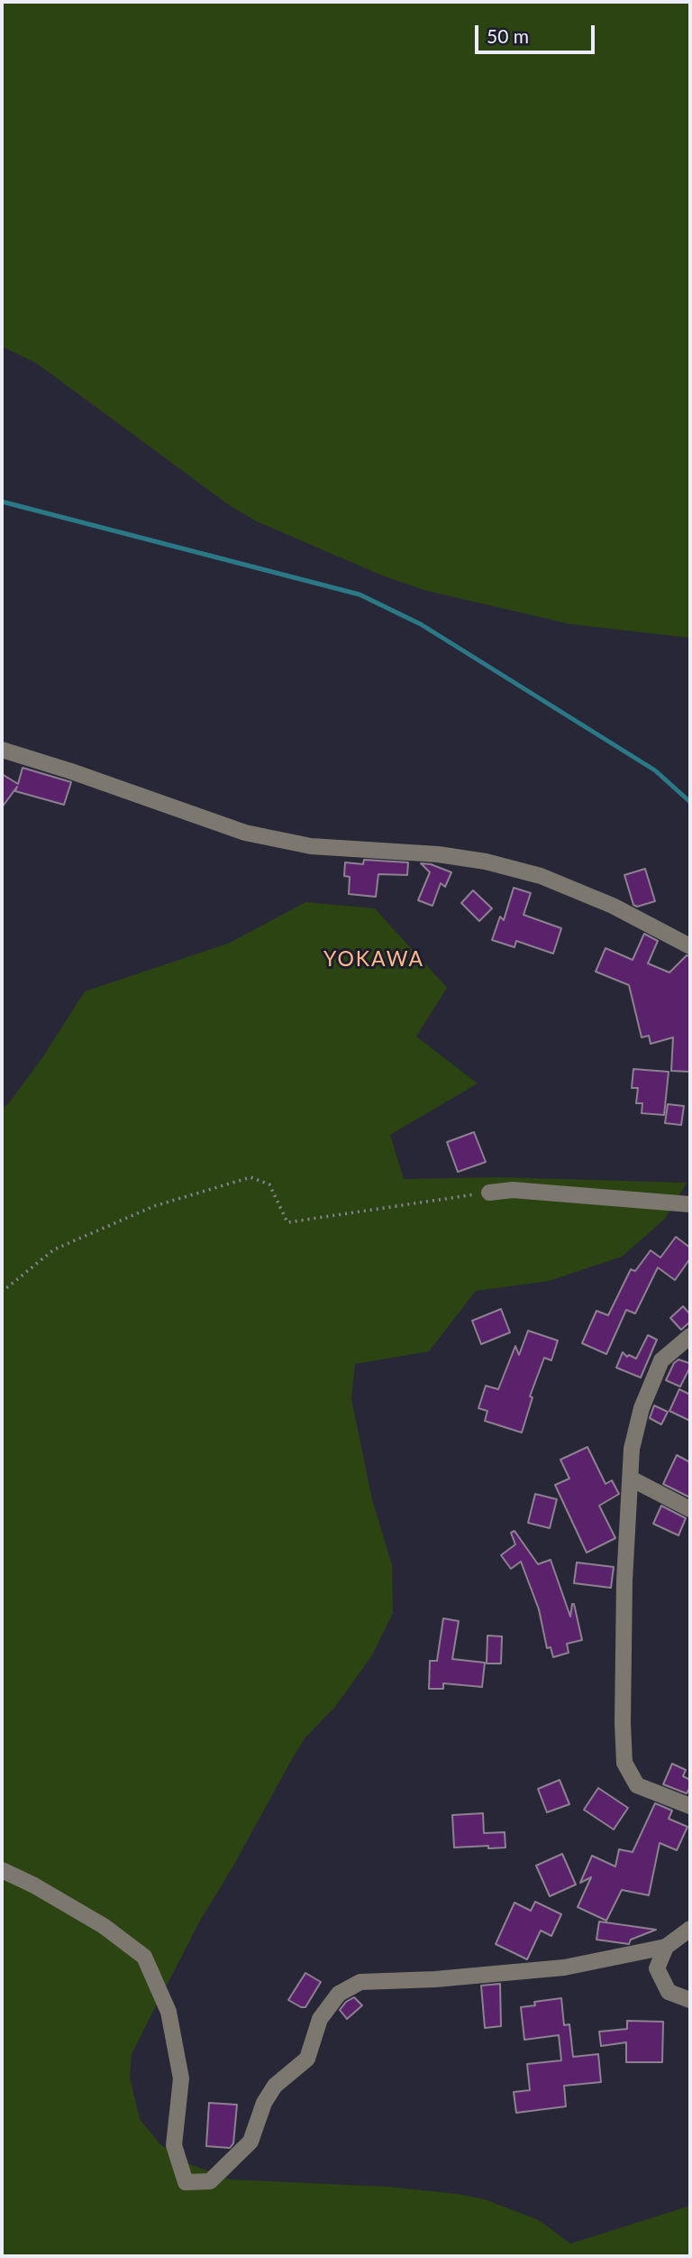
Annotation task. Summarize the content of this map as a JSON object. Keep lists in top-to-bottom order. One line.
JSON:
{"districts":["YOKAWA"],"scale_bar":"50 m"}
